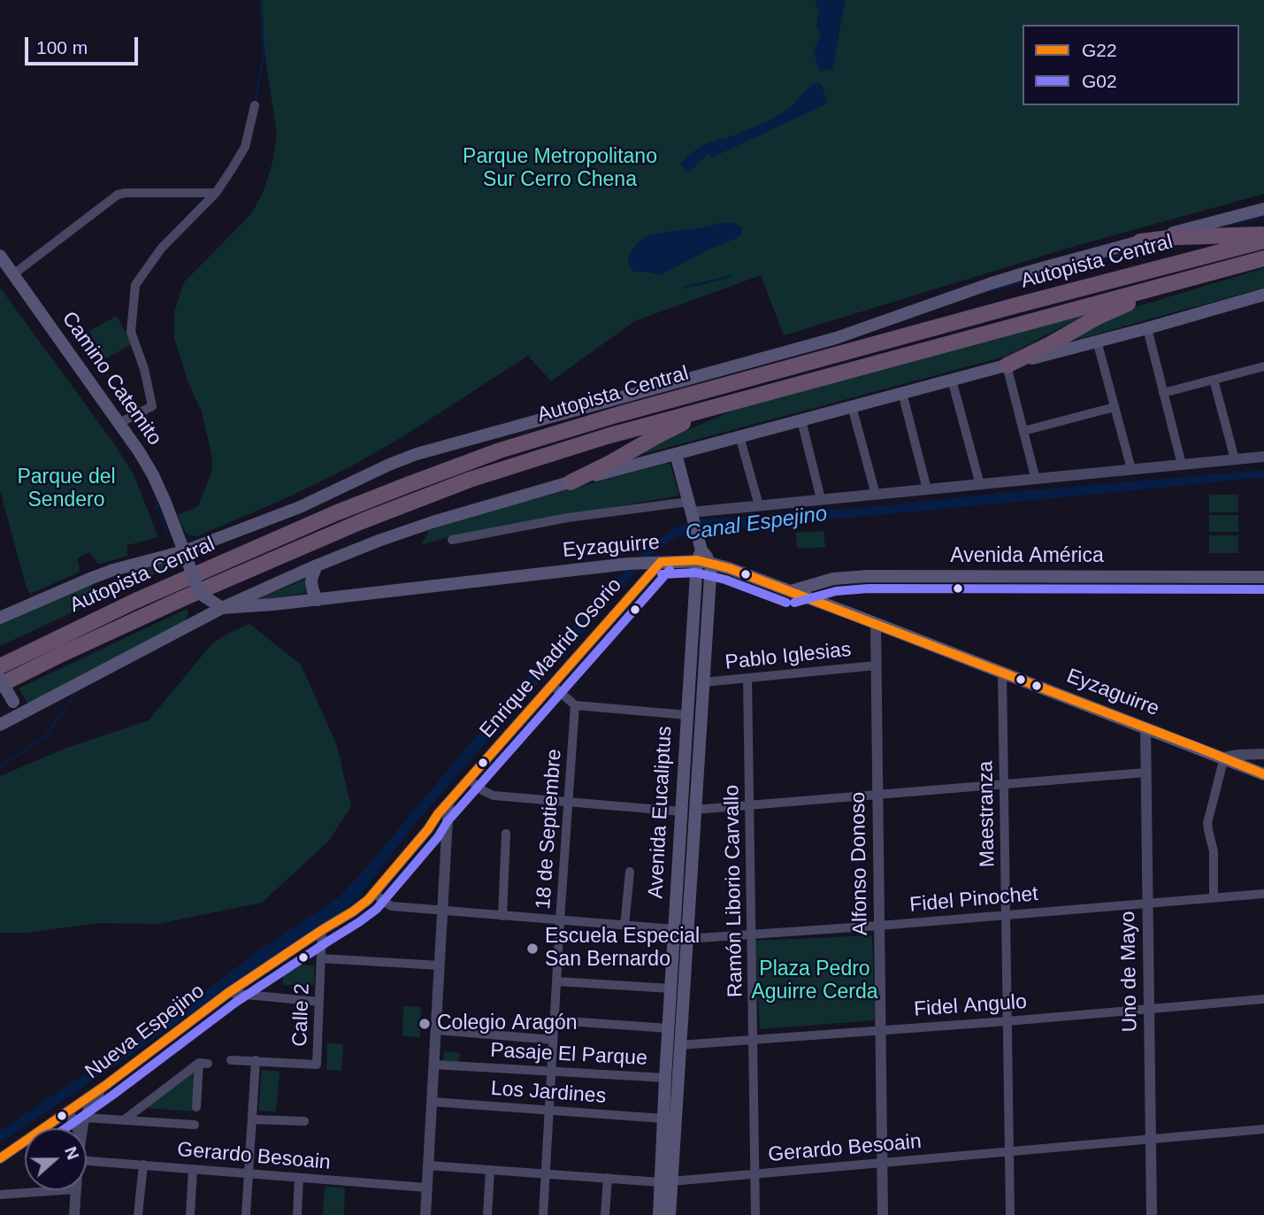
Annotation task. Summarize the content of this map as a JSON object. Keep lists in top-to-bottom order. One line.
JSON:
{"streets":{"highway":["Autopista Central"],"main road":["Camino Catemito","Eyzaguirre","Avenida América","Avenida Eucaliptus"],"street":["Pablo Iglesias","Enrique Madrid Osorio","Maestranza","18 de Septiembre","Alfonso Donoso","Ramón Liborio Carvallo","Fidel Pinochet","Uno de Mayo","Fidel Angulo","Calle 2","Nueva Espejino","Pasaje El Parque","Los Jardines","Gerardo Besoain"]},"crossings":[["Eyzaguirre","Avenida América"],["Eyzaguirre","Enrique Madrid Osorio"],["Eyzaguirre","Avenida Eucaliptus"],["Eyzaguirre","Maestranza"],["Eyzaguirre","Alfonso Donoso"],["Eyzaguirre","Uno de Mayo"],["Pablo Iglesias","Avenida Eucaliptus"],["Pablo Iglesias","Alfonso Donoso"],["Pablo Iglesias","Ramón Liborio Carvallo"],["Enrique Madrid Osorio","Nueva Espejino"],["Avenida Eucaliptus","Fidel Pinochet"],["Avenida Eucaliptus","Fidel Angulo"],["Avenida Eucaliptus","Pasaje El Parque"],["Avenida Eucaliptus","Los Jardines"],["Avenida Eucaliptus","Gerardo Besoain"],["Maestranza","Fidel Pinochet"],["Maestranza","Fidel Angulo"],["Maestranza","Gerardo Besoain"],["18 de Septiembre","Pasaje El Parque"],["18 de Septiembre","Los Jardines"],["18 de Septiembre","Gerardo Besoain"],["Alfonso Donoso","Fidel Pinochet"],["Alfonso Donoso","Fidel Angulo"],["Alfonso Donoso","Gerardo Besoain"],["Ramón Liborio Carvallo","Fidel Pinochet"],["Ramón Liborio Carvallo","Fidel Angulo"],["Ramón Liborio Carvallo","Gerardo Besoain"],["Fidel Pinochet","Uno de Mayo"],["Uno de Mayo","Fidel Angulo"],["Uno de Mayo","Gerardo Besoain"],["Calle 2","Nueva Espejino"]],"water":["Canal Espejino"],"parks":["Parque Metropolitano Sur Cerro Chena","Parque del Sendero","Plaza Pedro Aguirre Cerda"],"places":["Escuela Especial San Bernardo","Colegio Aragón"],"lines":["transit line G22","transit line G02"],"legend":["G22","G02"],"scale_bar":"100 m","north":"right"}
